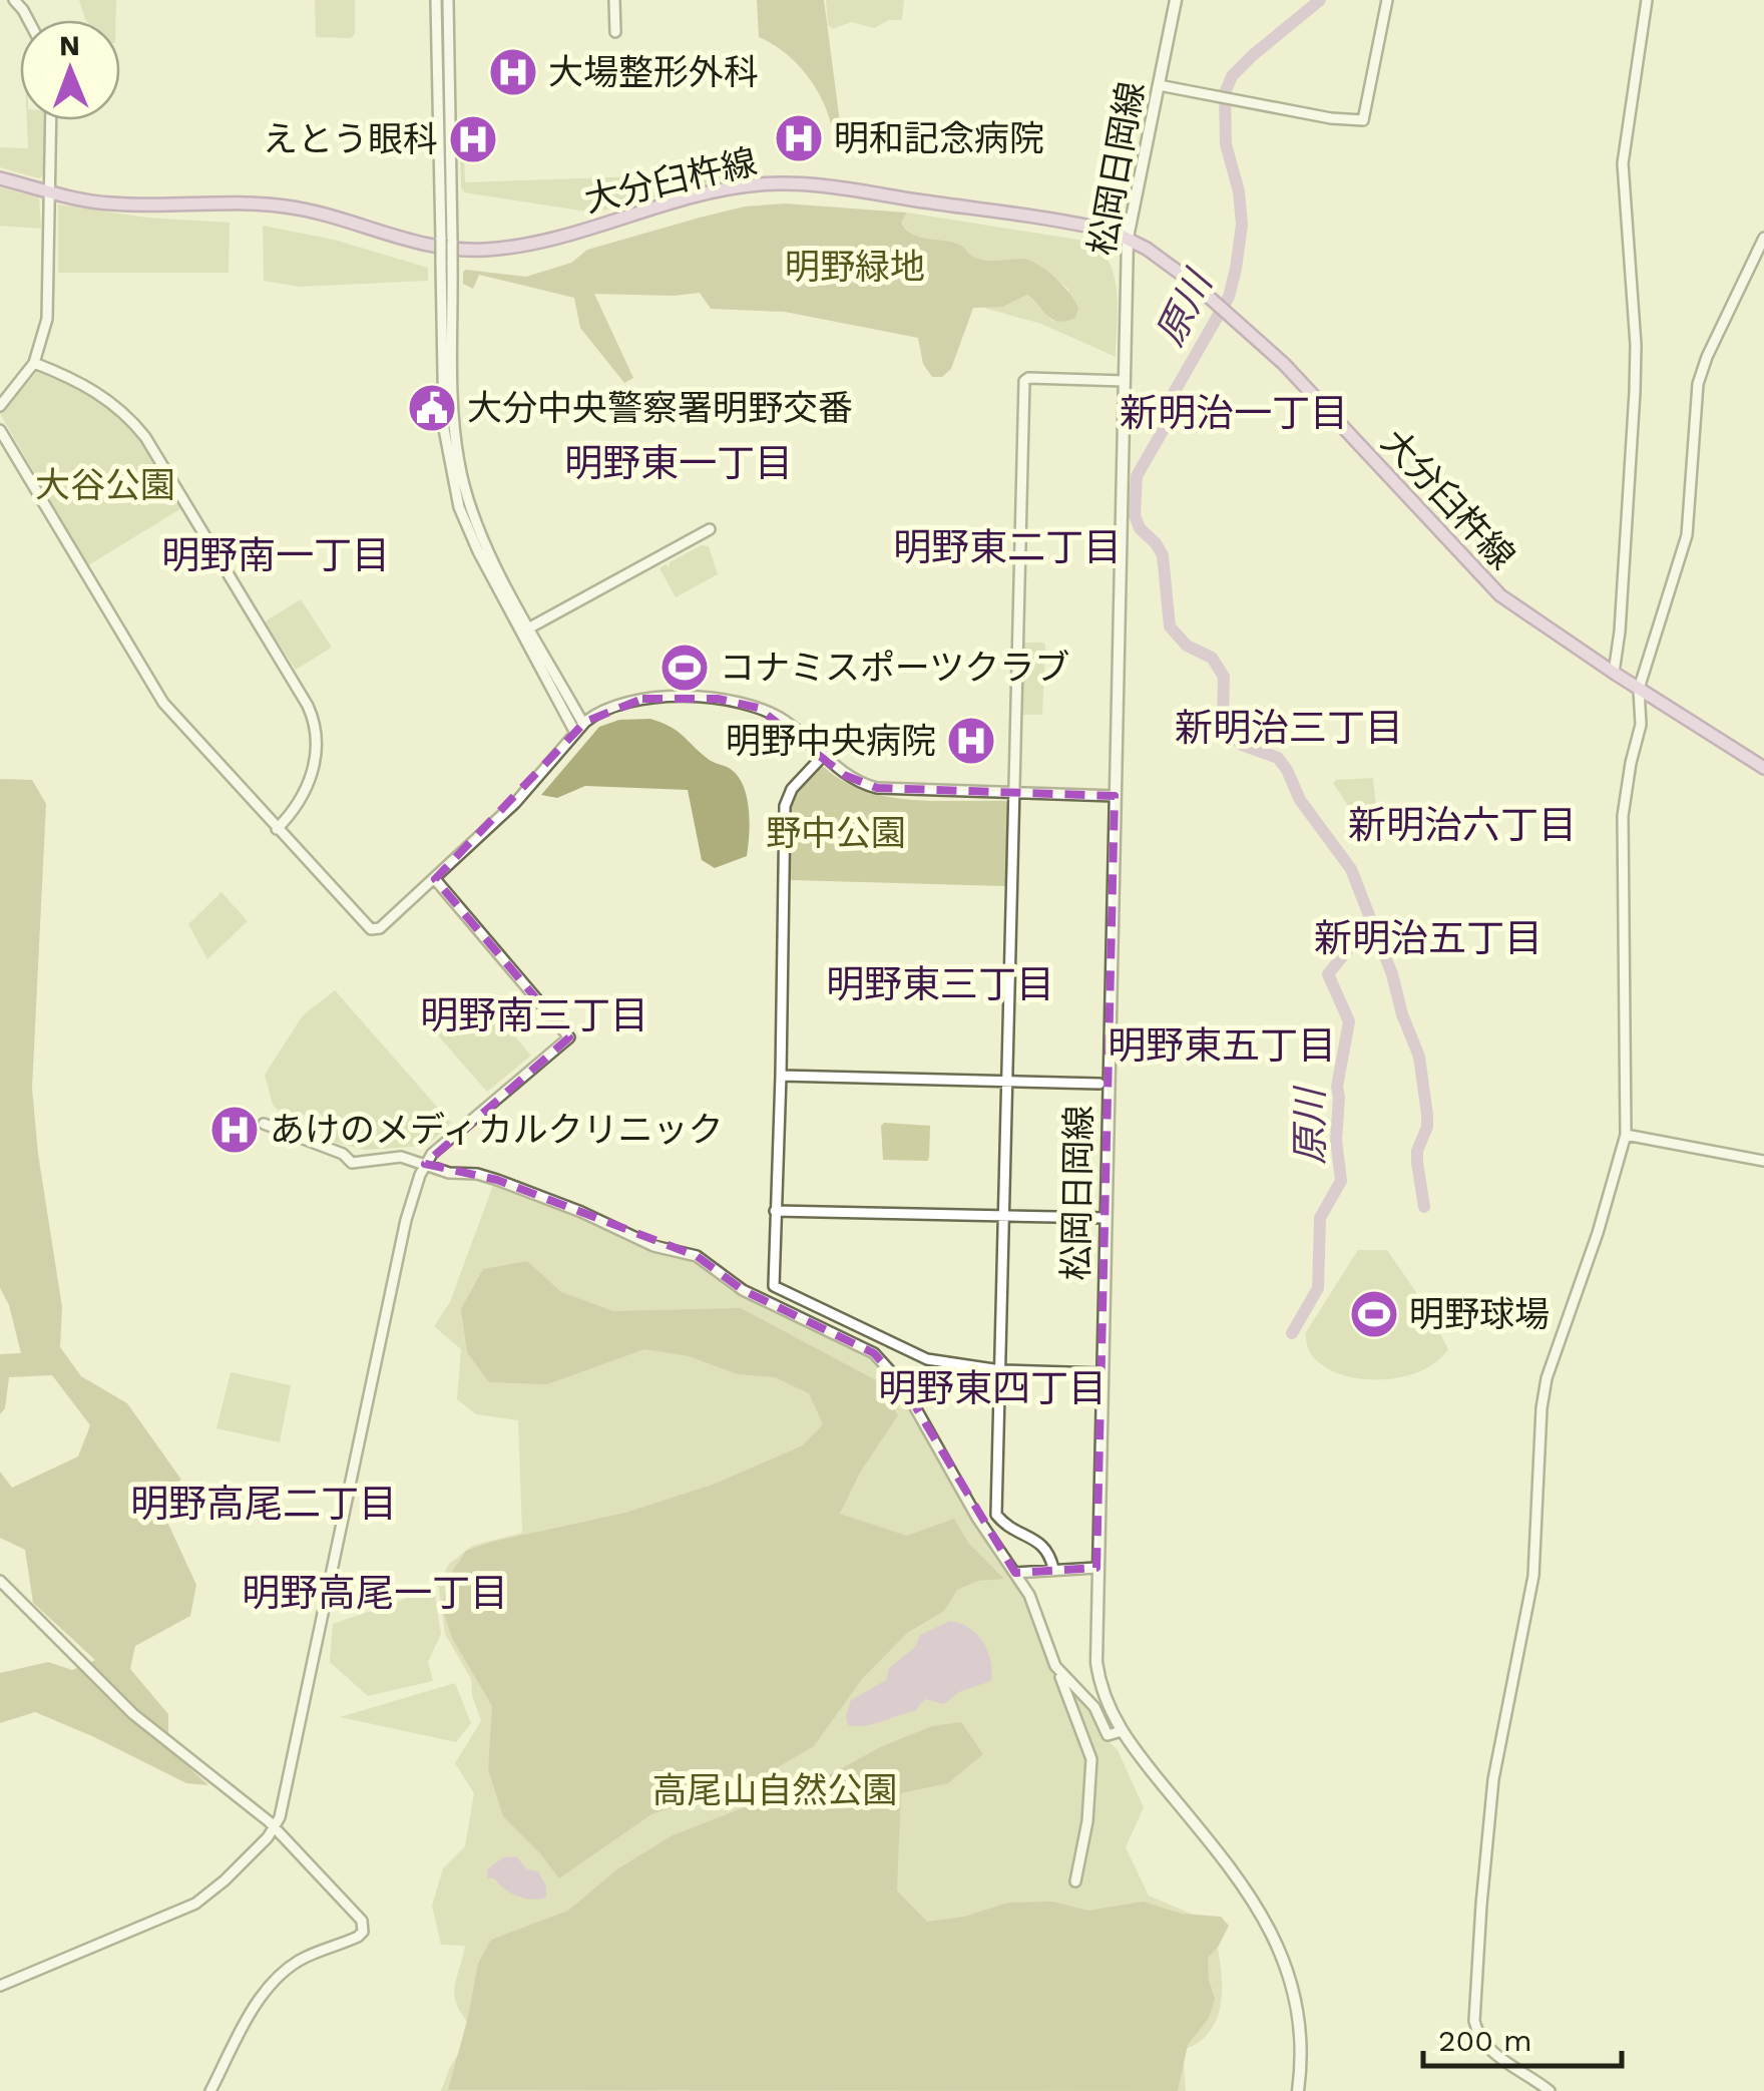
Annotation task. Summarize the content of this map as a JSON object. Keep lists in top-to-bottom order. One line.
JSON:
{"streets":{"main road":["松岡日岡線","大分臼杵線"]},"crossings":[["松岡日岡線","大分臼杵線"]],"districts":["新明治一丁目","明野東一丁目","明野東二丁目","明野南一丁目","新明治三丁目","新明治六丁目","新明治五丁目","明野東三丁目","明野南三丁目","明野東五丁目","明野東四丁目","明野高尾二丁目","明野高尾一丁目"],"water":["原川"],"parks":["明野緑地","大谷公園","野中公園","高尾山自然公園"],"places":{"hospital":["大場整形外科","明和記念病院","えとう眼科","明野中央病院","あけのメディカルクリニック"],"public building":["大分中央警察署明野交番"],"sports":["コナミスポーツクラブ","明野球場"]},"scale_bar":"200 m","north":"top"}
